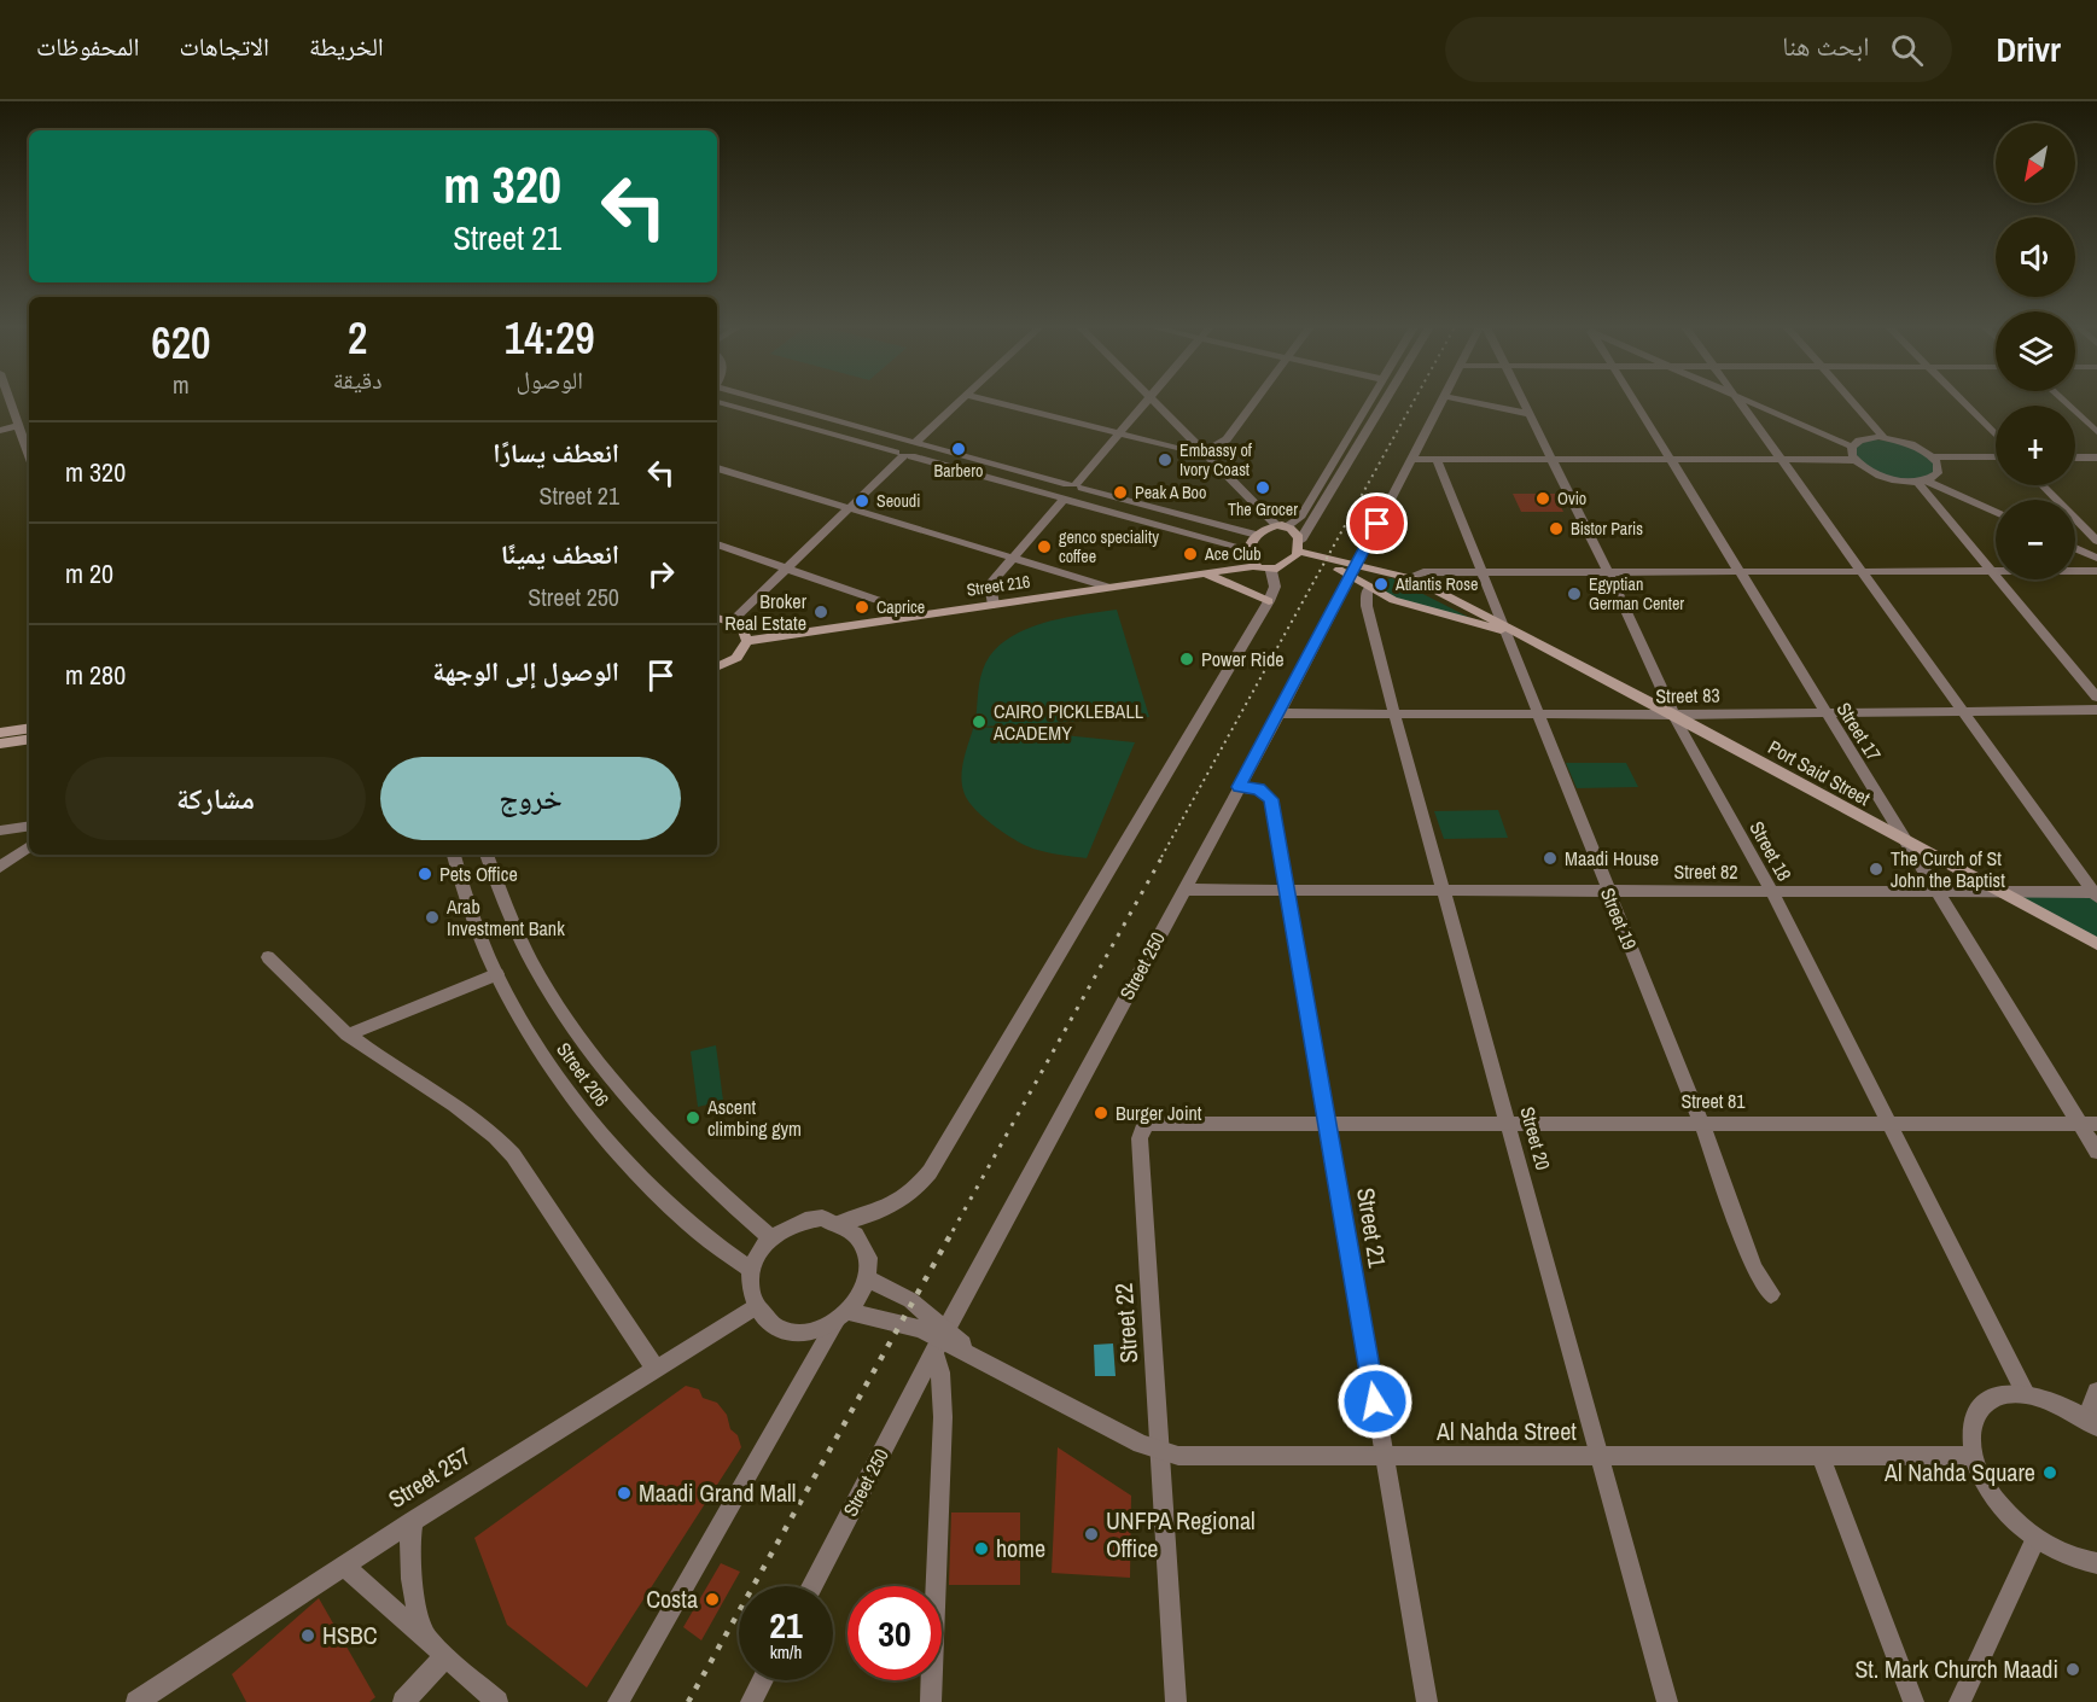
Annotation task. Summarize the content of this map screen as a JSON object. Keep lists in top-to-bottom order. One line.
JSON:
{"streets":{"main road":["Street 216","Port Said Street"],"street":["Street 83","Street 17","Street 18","Street 82","Street 19","Street 250","Street 206","Street 81","Street 20","Street 21","Street 22","Al Nahda Street","Street 257"]},"crossings":[["Street 216","Port Said Street"],["Street 83","Street 17"],["Street 83","Port Said Street"],["Street 83","Street 18"],["Street 83","Street 19"],["Street 83","Street 250"],["Street 83","Street 20"],["Street 17","Port Said Street"],["Street 17","Street 82"],["Street 17","Street 81"],["Port Said Street","Street 18"],["Port Said Street","Street 82"],["Port Said Street","Street 19"],["Port Said Street","Street 250"],["Port Said Street","Street 20"],["Street 18","Street 82"],["Street 18","Street 81"],["Street 82","Street 19"],["Street 82","Street 250"],["Street 82","Street 20"],["Street 82","Street 21"],["Street 19","Street 81"],["Street 250","Street 21"],["Street 250","Al Nahda Street"],["Street 206","Al Nahda Street"],["Street 206","Street 257"],["Street 81","Street 20"],["Street 81","Street 21"],["Street 81","Street 22"],["Street 20","Al Nahda Street"],["Street 21","Street 22"],["Street 21","Al Nahda Street"],["Street 22","Al Nahda Street"],["Al Nahda Street","Street 257"]],"places":["Barbero","Embassy of Ivory Coast","The Grocer","Peak A Boo","Ovio","Seoudi","Bistor Paris","genco speciality coffee","Ace Club","Atlantis Rose","Egyptian German Center","Caprice","Broker Real Estate","Power Ride","CAIRO PICKLEBALL ACADEMY","Maadi House","The Curch of St John the Baptist","Pets Office","Arab Investment Bank","Burger Joint","Ascent climbing gym","Al Nahda Square","Maadi Grand Mall","UNFPA Regional Office","home","Costa","HSBC","St. Mark Church Maadi"],"north":"bottom left","page":{"header":"Drivr","search":"ابحث هنا","nav":["الخريطة","الاتجاهات","المحفوظات"],"map_buttons":["+","−"],"turn":["320 m","Street 21"],"eta":["14:29","الوصول","2","دقيقة","620","m"],"list":[{"name":"انعطف يسارًا","note":"Street 21","value":"320 m"},{"name":"انعطف يمينًا","note":"Street 250","value":"20 m"},{"name":"الوصول إلى الوجهة","value":"280 m"}],"buttons":["خروج","مشاركة"],"speed":"21 km/h","limit":"30"}}
